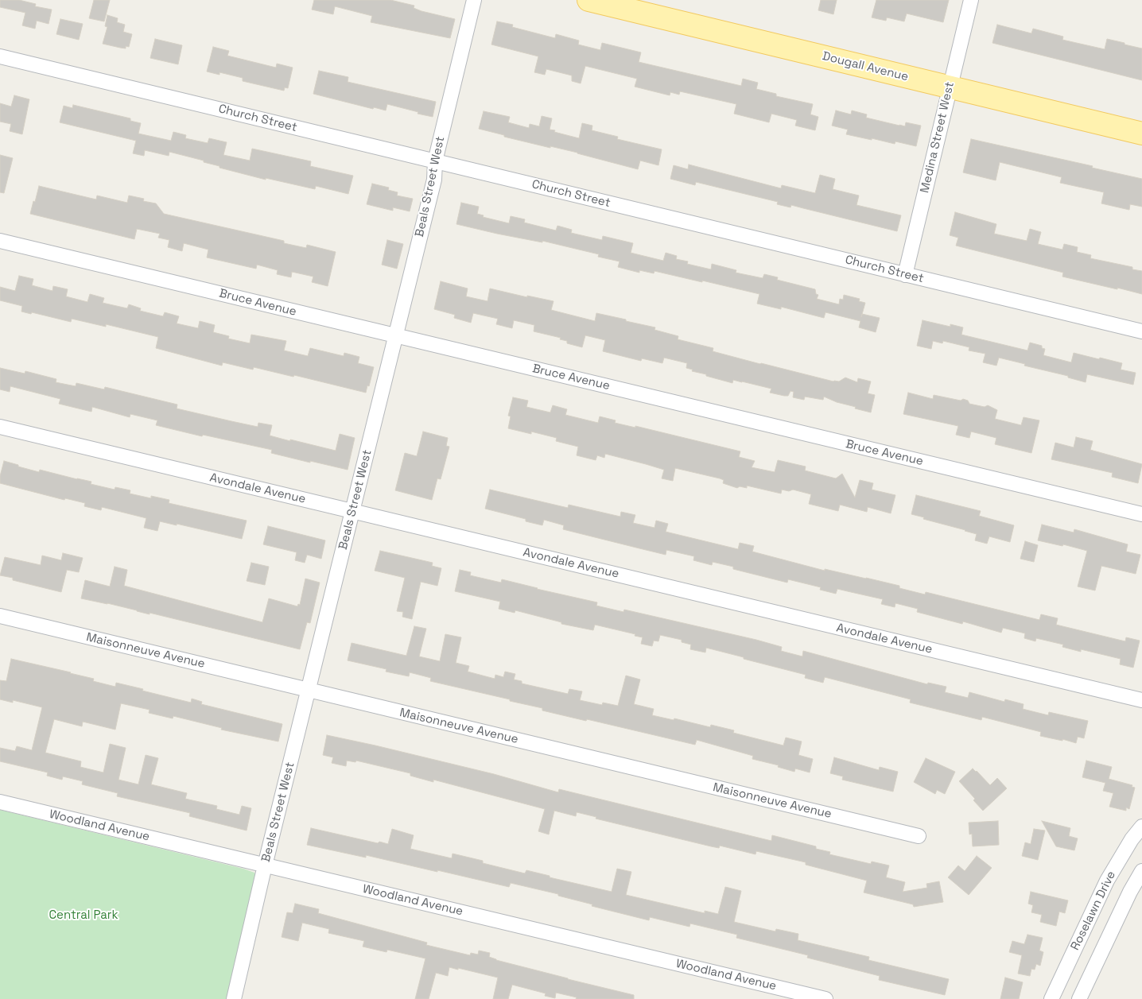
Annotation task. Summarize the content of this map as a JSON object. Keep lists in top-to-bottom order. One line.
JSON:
{"streets":{"main road":["Dougall Avenue"],"street":["Church Street","Medina Street West","Beals Street West","Bruce Avenue","Avondale Avenue","Maisonneuve Avenue","Woodland Avenue","Roselawn Drive"]},"crossings":[["Dougall Avenue","Medina Street West"],["Church Street","Medina Street West"],["Church Street","Beals Street West"],["Beals Street West","Bruce Avenue"],["Beals Street West","Avondale Avenue"],["Beals Street West","Maisonneuve Avenue"],["Beals Street West","Woodland Avenue"]],"parks":["Central Park"]}
